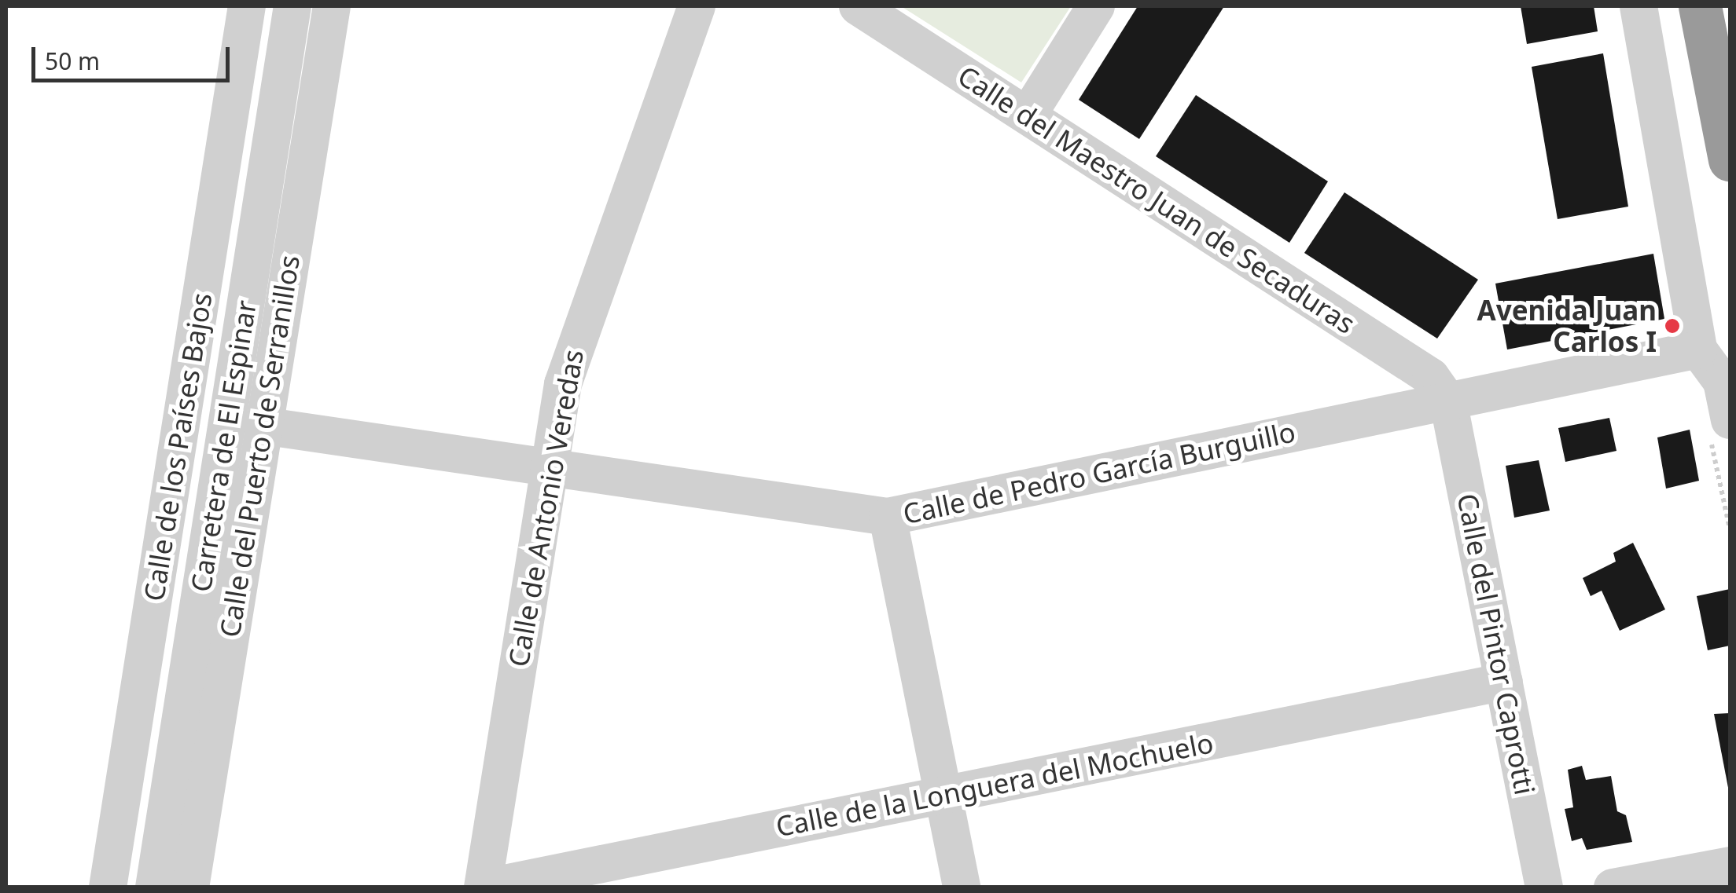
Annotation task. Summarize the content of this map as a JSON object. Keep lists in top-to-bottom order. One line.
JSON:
{"streets":{"street":["Calle del Maestro Juan de Secaduras","Carretera de El Espinar","Calle del Puerto de Serranillos","Calle de los Países Bajos","Calle de Pedro García Burguillo","Calle de Antonio Veredas","Calle del Pintor Caprotti","Calle de la Longuera del Mochuelo"]},"crossings":[["Calle del Maestro Juan de Secaduras","Calle de Pedro García Burguillo"],["Calle del Maestro Juan de Secaduras","Calle del Pintor Caprotti"],["Calle del Puerto de Serranillos","Calle de Pedro García Burguillo"],["Calle de Pedro García Burguillo","Calle de Antonio Veredas"],["Calle de Pedro García Burguillo","Calle del Pintor Caprotti"],["Calle de Antonio Veredas","Calle de la Longuera del Mochuelo"],["Calle del Pintor Caprotti","Calle de la Longuera del Mochuelo"]],"places":["Avenida Juan Carlos I"],"scale_bar":"50 m"}
